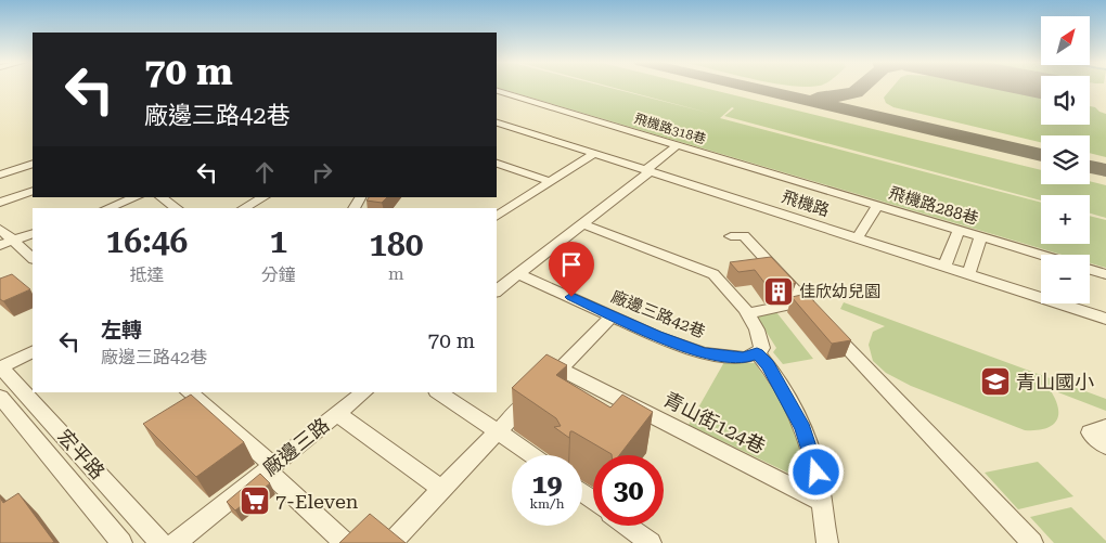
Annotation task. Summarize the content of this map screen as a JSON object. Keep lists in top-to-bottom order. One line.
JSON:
{"streets":{"street":["飛機路318巷","飛機路","飛機路288巷","廠邊三路42巷","青山街124巷","廠邊三路","宏平路"]},"crossings":[["飛機路318巷","飛機路288巷"],["飛機路","飛機路288巷"]],"places":{"building":["佳欣幼兒園"],"school or university":["青山國小"],"supermarket":["7-Eleven"]},"north":"top right","page":{"map_buttons":["+","−"],"turn":["70 m","廠邊三路42巷"],"eta":["16:46","抵達","1","分鐘","180","m"],"list":[{"name":"左轉","note":"廠邊三路42巷","value":"70 m"}],"speed":"19 km/h","limit":"30"}}
